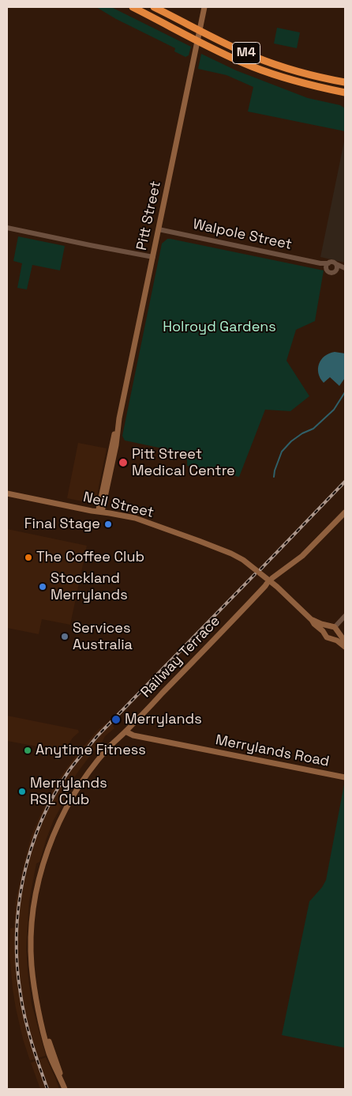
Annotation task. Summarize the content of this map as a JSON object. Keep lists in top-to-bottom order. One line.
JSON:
{"streets":{"highway":["M4"],"main road":["Pitt Street","Neil Street","Railway Terrace","Merrylands Road"],"street":["Walpole Street"]},"crossings":[["Pitt Street","Walpole Street"],["Pitt Street","Neil Street"],["Railway Terrace","Merrylands Road"]],"parks":["Holroyd Gardens"],"places":["Pitt Street Medical Centre","Final Stage","The Coffee Club","Stockland Merrylands","Services Australia","Merrylands","Anytime Fitness","Merrylands RSL Club"]}
